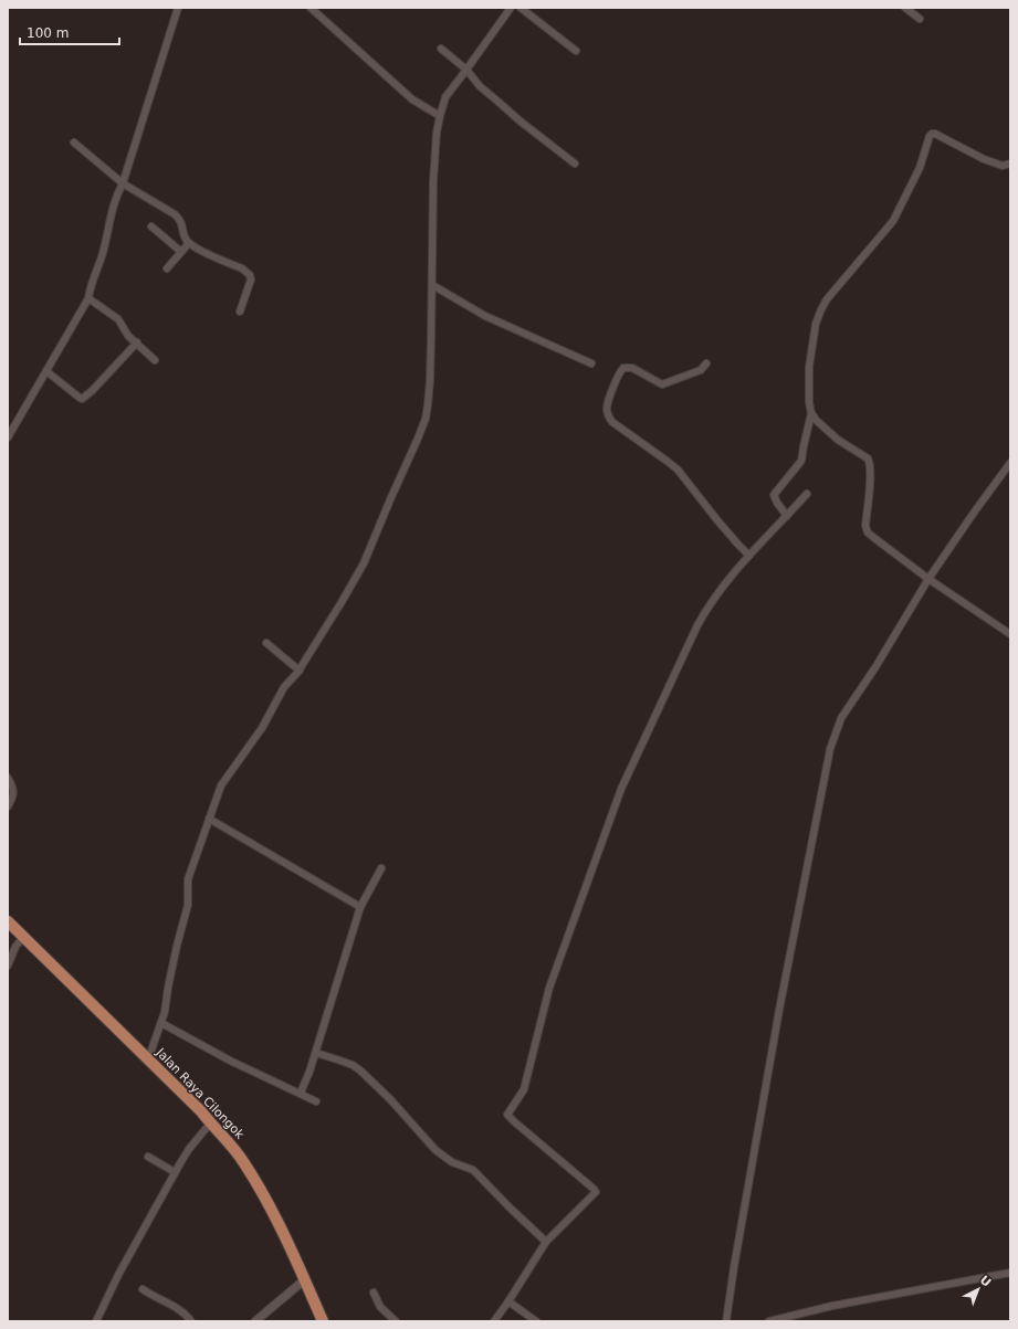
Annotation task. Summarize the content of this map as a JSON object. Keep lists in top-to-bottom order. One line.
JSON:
{"streets":{"highway":["Jalan Raya Cilongok"]},"scale_bar":"100 m","north":"top right"}
